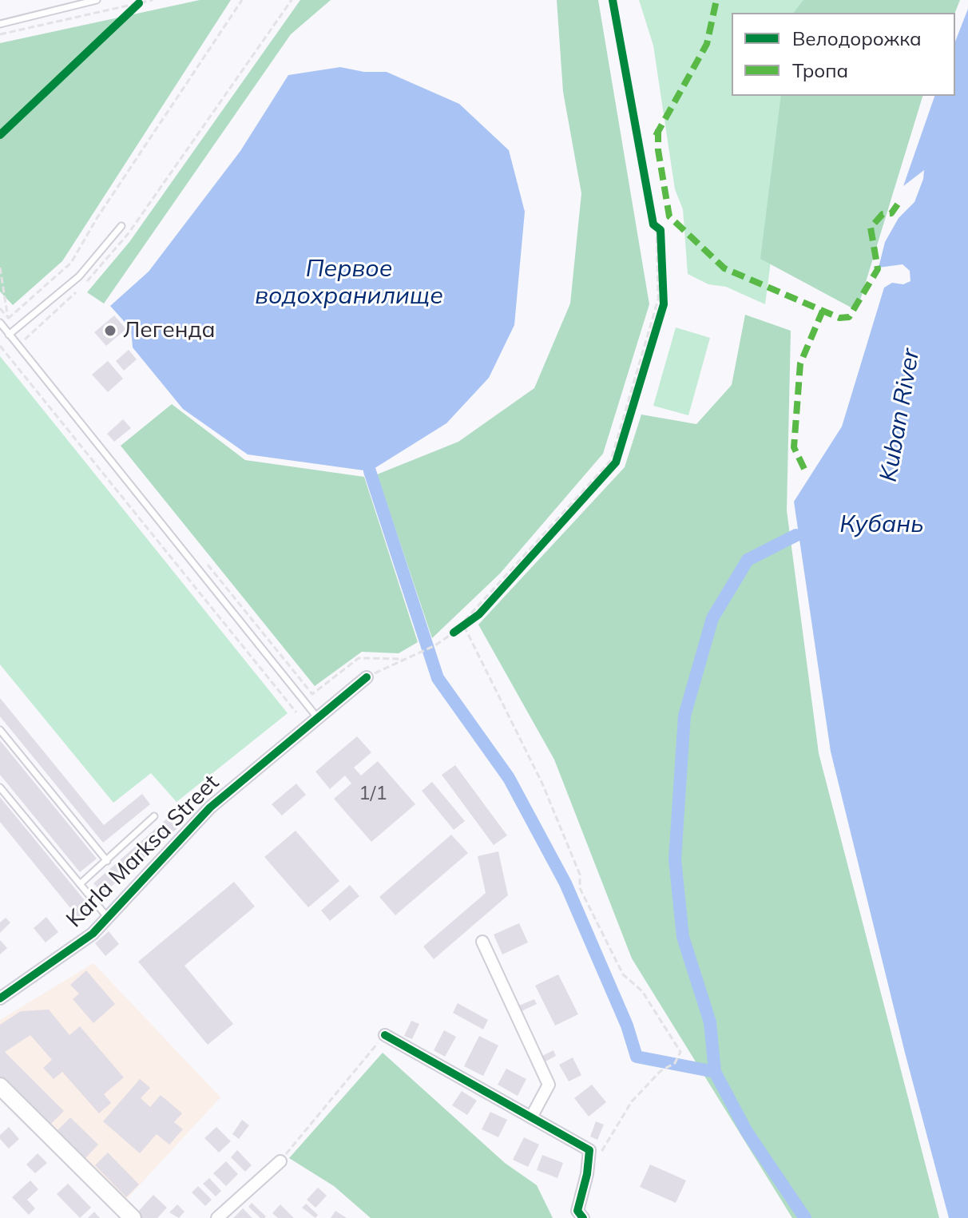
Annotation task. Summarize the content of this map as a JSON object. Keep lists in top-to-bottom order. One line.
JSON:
{"streets":{"street":["Karla Marksa Street"]},"water":["Первое водохранилище","Kuban River","Кубань"],"places":["Легенда"],"house_numbers":["1/1"],"legend":["Велодорожка","Тропа"]}
